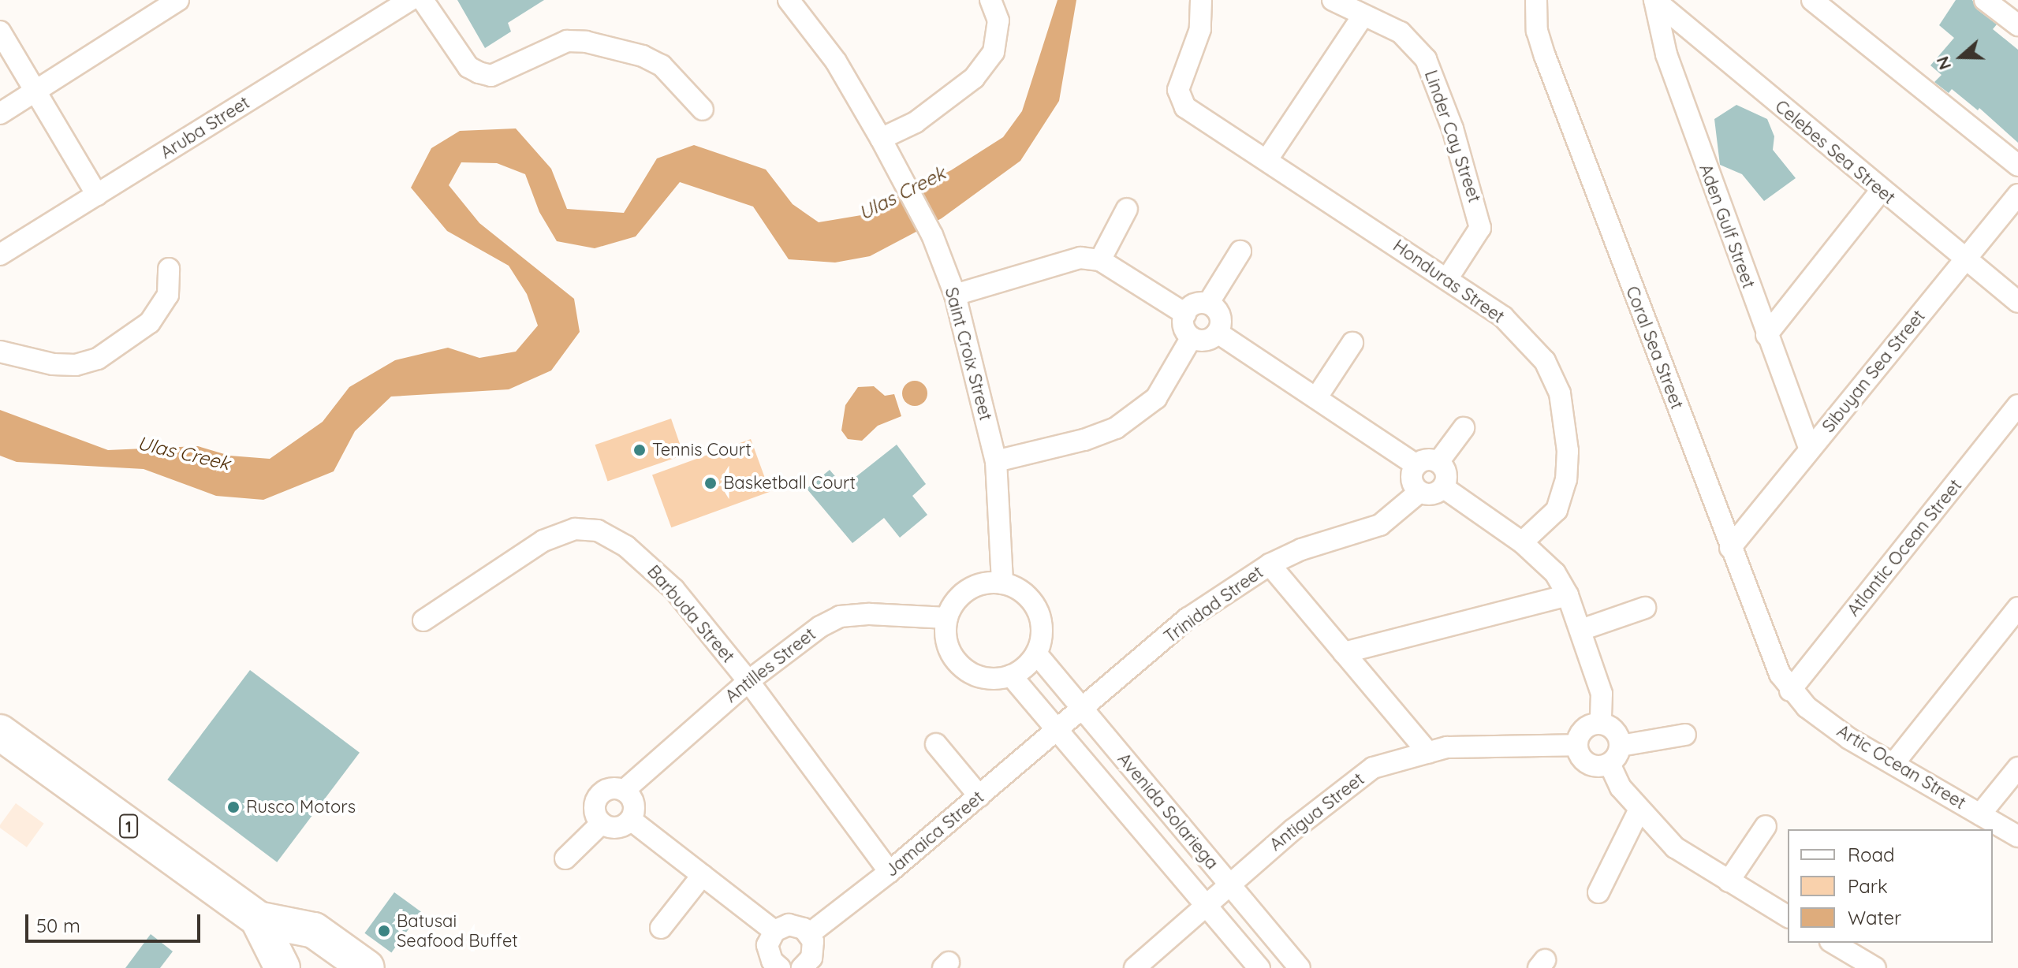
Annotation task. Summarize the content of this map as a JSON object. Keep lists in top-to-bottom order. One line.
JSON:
{"streets":{"highway":["1"],"street":["Aruba Street","Linder Cay Street","Celebes Sea Street","Aden Gulf Street","Honduras Street","Coral Sea Street","Saint Croix Street","Sibuyan Sea Street","Atlantic Ocean Street","Trinidad Street","Barbuda Street","Antilles Street","Artic Ocean Street","Avenida Solariega","Antigua Street","Jamaica Street"]},"crossings":[["Linder Cay Street","Honduras Street"],["Celebes Sea Street","Aden Gulf Street"],["Celebes Sea Street","Sibuyan Sea Street"],["Aden Gulf Street","Sibuyan Sea Street"],["Coral Sea Street","Sibuyan Sea Street"],["Coral Sea Street","Atlantic Ocean Street"],["Coral Sea Street","Artic Ocean Street"],["Saint Croix Street","Antilles Street"],["Saint Croix Street","Avenida Solariega"],["Atlantic Ocean Street","Artic Ocean Street"],["Trinidad Street","Avenida Solariega"],["Trinidad Street","Jamaica Street"],["Barbuda Street","Antilles Street"],["Barbuda Street","Jamaica Street"],["Antilles Street","Avenida Solariega"],["Avenida Solariega","Antigua Street"],["Avenida Solariega","Jamaica Street"]],"water":["Ulas Creek"],"places":["Tennis Court","Basketball Court","Rusco Motors","Batusai Seafood Buffet"],"legend":["Road","Park","Water"],"scale_bar":"50 m","north":"left"}
